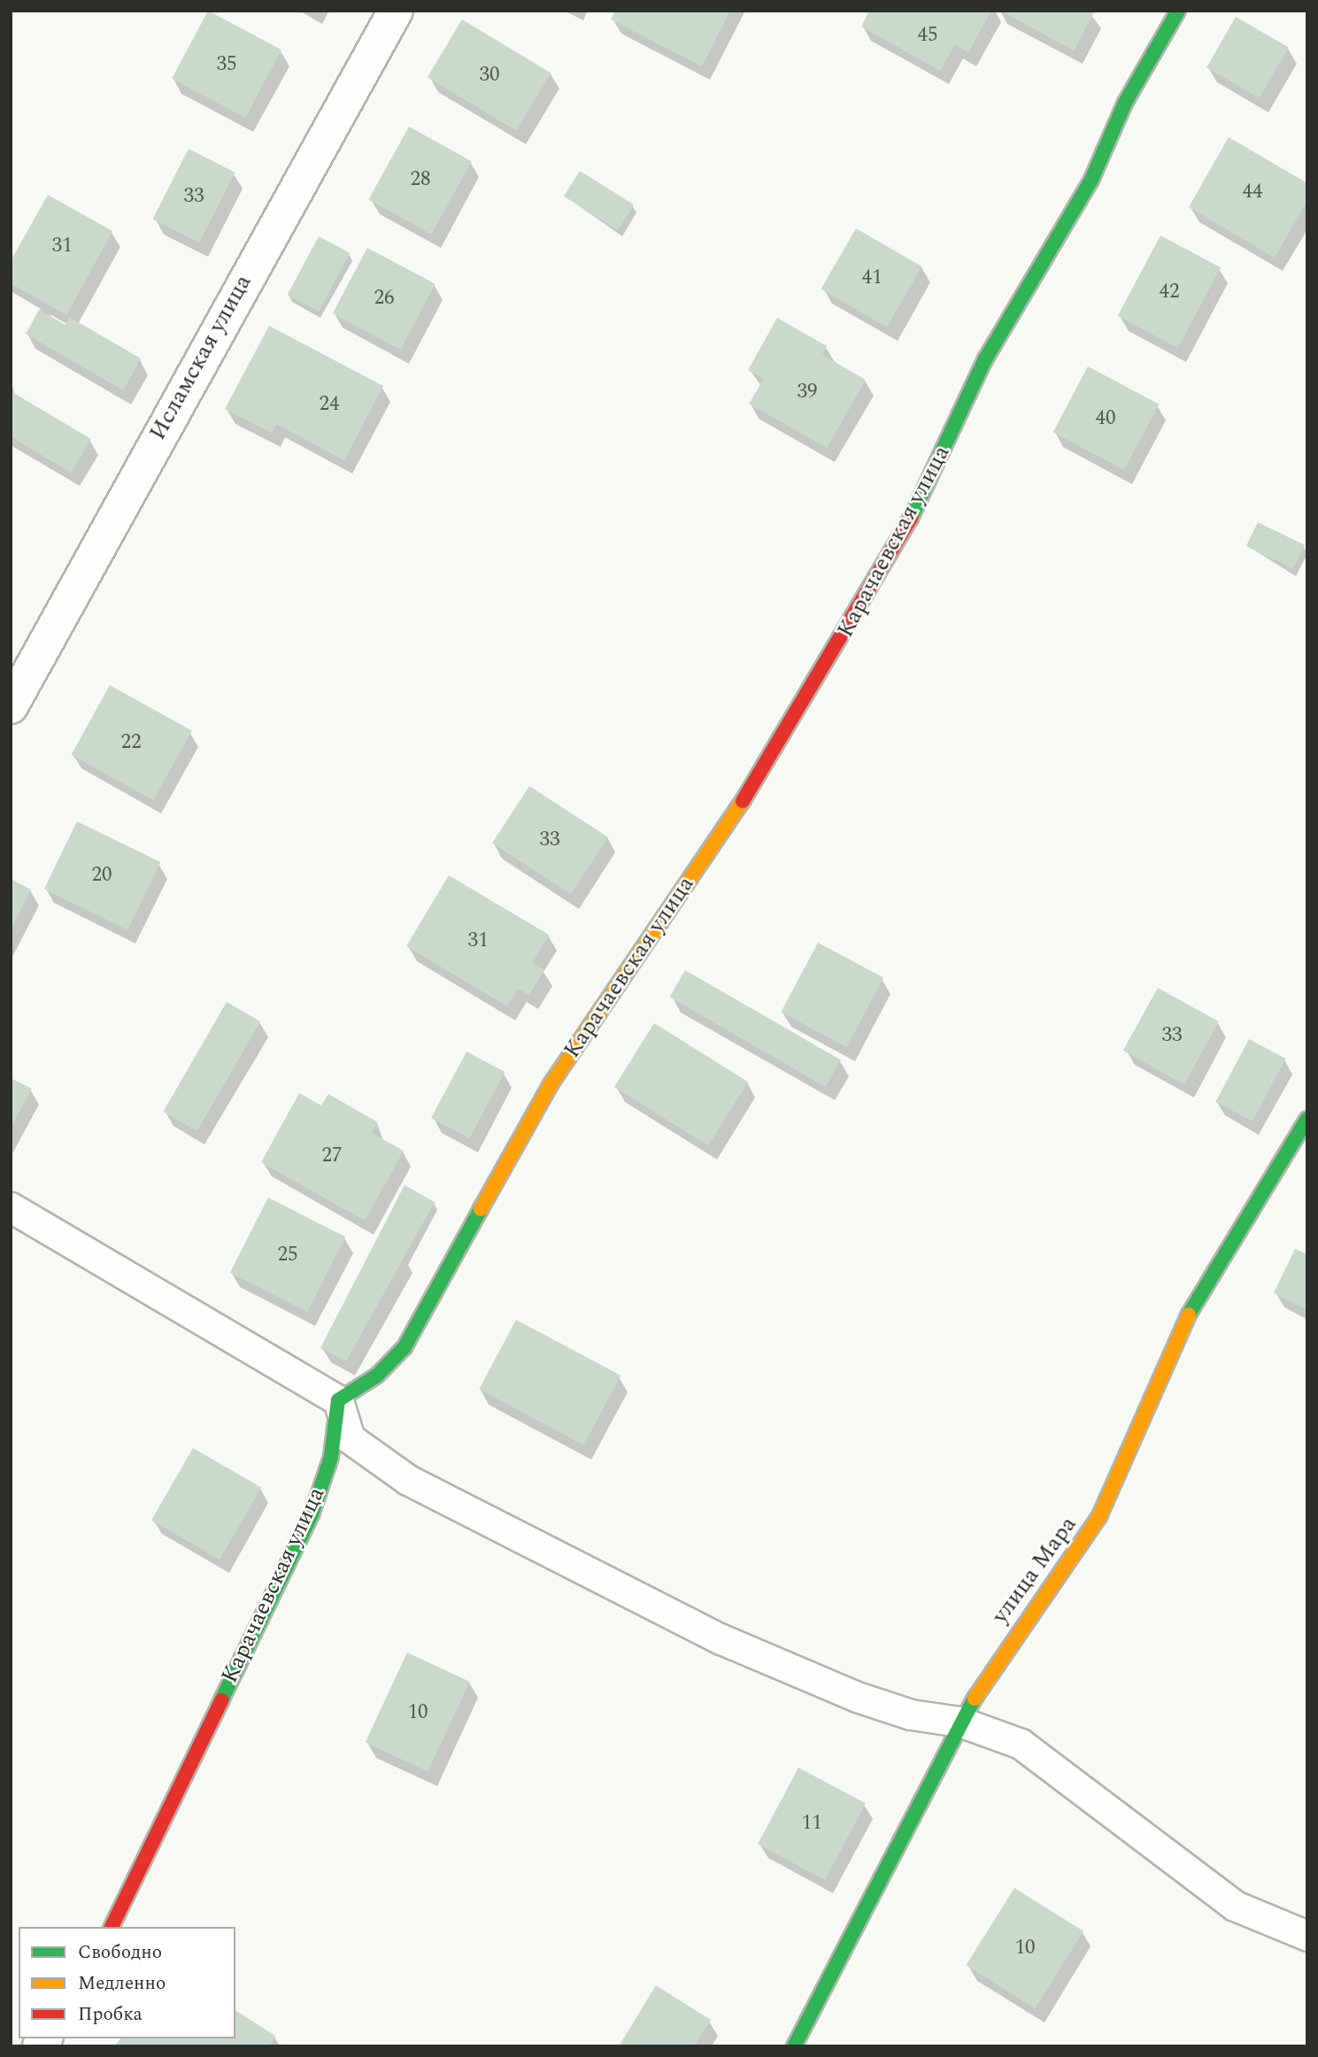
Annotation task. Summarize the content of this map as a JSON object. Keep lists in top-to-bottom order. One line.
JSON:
{"streets":{"street":["Исламская улица","Карачаевская улица","улица Мара"]},"house_numbers":["45","35","30","28","44","33","31","41","42","26","39","24","40","22","33","20","31","33","27","25","10","11","10"],"legend":["Свободно","Медленно","Пробка"]}
